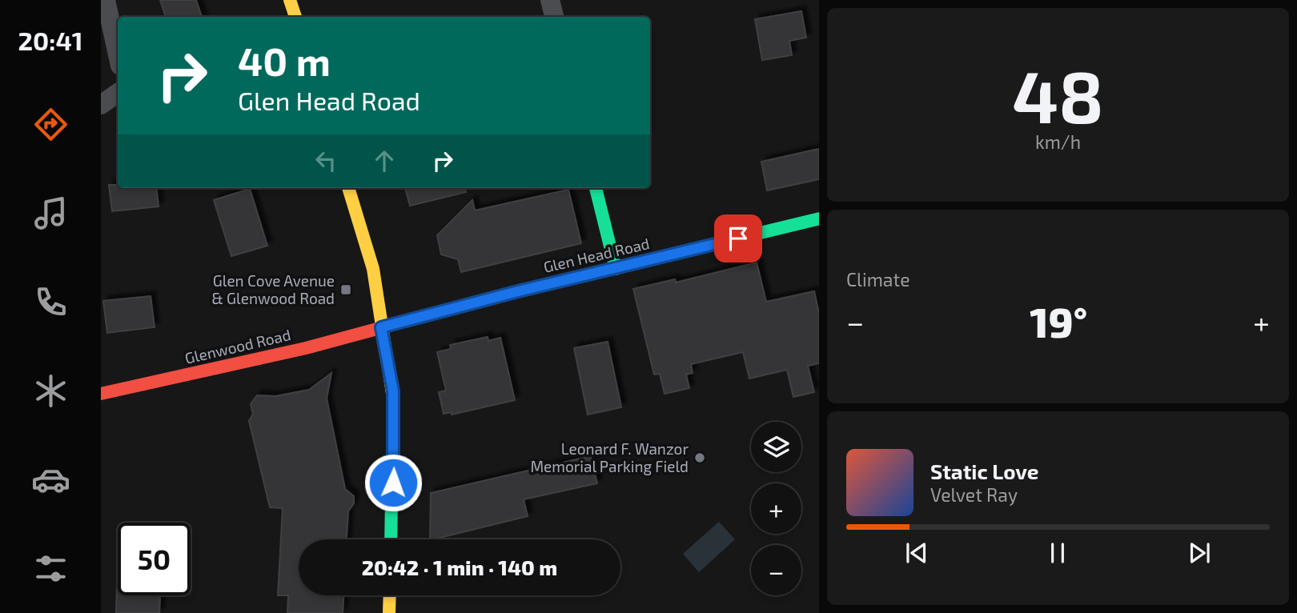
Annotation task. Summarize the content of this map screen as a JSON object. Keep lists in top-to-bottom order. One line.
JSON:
{"streets":{"main road":["Glen Head Road","Glenwood Road"]},"crossings":[["Glen Head Road","Glenwood Road"]],"places":{"transit":["Glen Cove Avenue & Glenwood Road"],"other":["Leonard F. Wanzor Memorial Parking Field"]},"page":{"tabs":"20:41","tile":[["48","km/h"],"Climate"],"turn":["40 m","Glen Head Road"],"heat":["−","19°","+"],"map_buttons":["+","−"],"song":["Static Love","Velvet Ray"],"limit":"50","trip":"20:42 · 1 min · 140 m"}}
